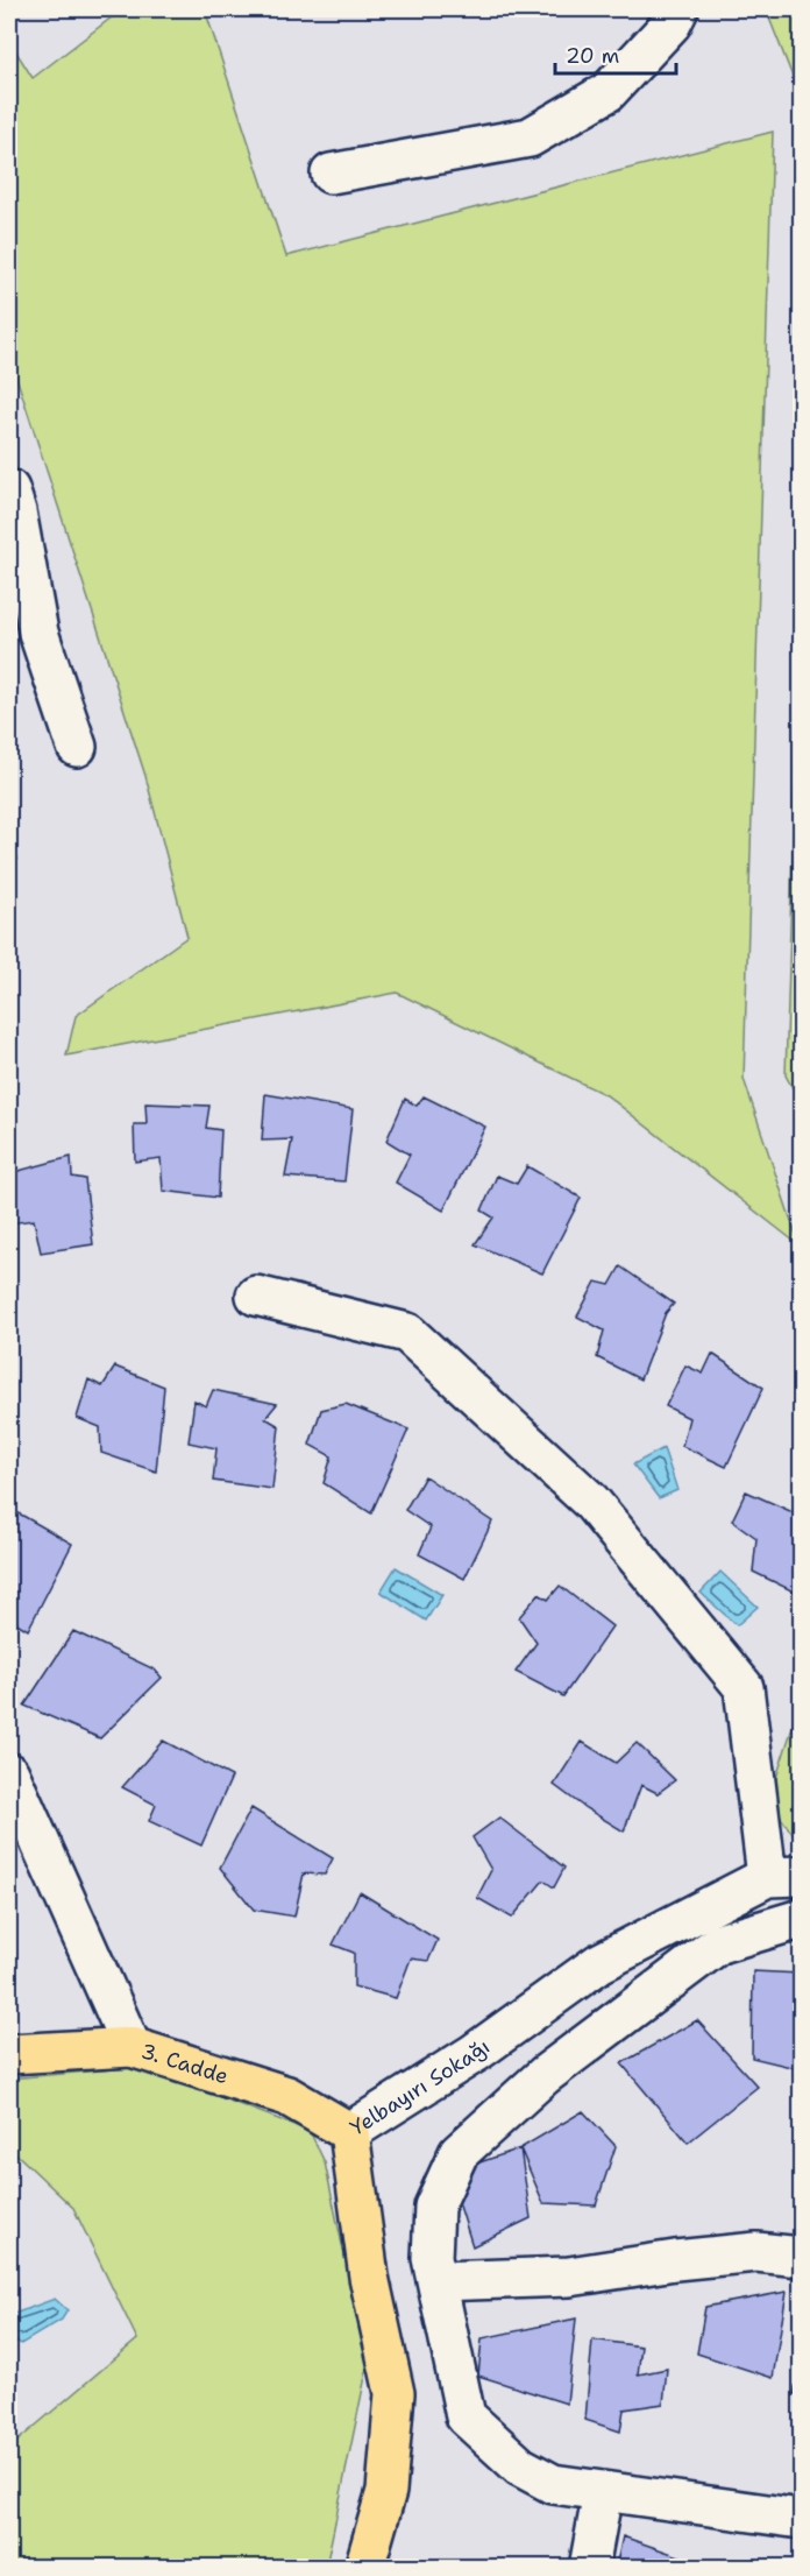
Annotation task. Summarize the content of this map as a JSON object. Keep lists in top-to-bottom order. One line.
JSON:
{"streets":{"main road":["3. Cadde","Yelbayırı Sokağı"]},"crossings":[["3. Cadde","Yelbayırı Sokağı"]],"scale_bar":"20 m"}
